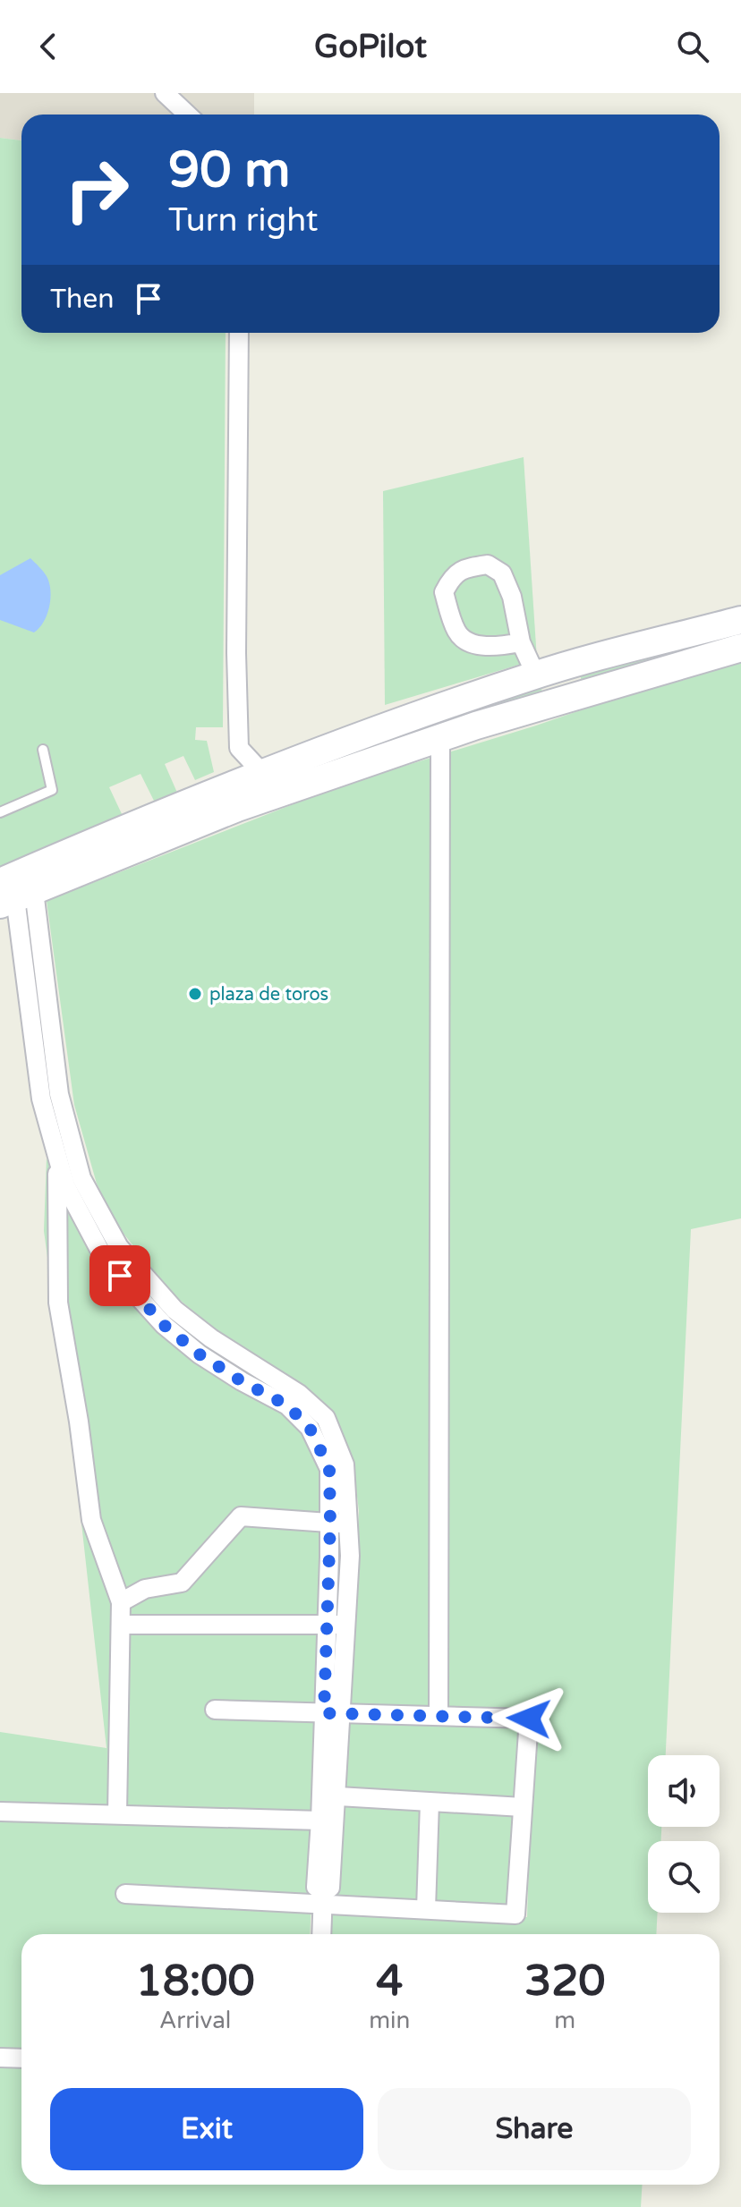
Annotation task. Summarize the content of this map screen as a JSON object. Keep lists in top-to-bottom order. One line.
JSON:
{"places":["plaza de toros"],"page":{"header":"GoPilot","turn":["90 m","Turn right"],"then":"Then","eta":["18:00","Arrival","4","min","320","m"],"buttons":["Exit","Share"]}}
